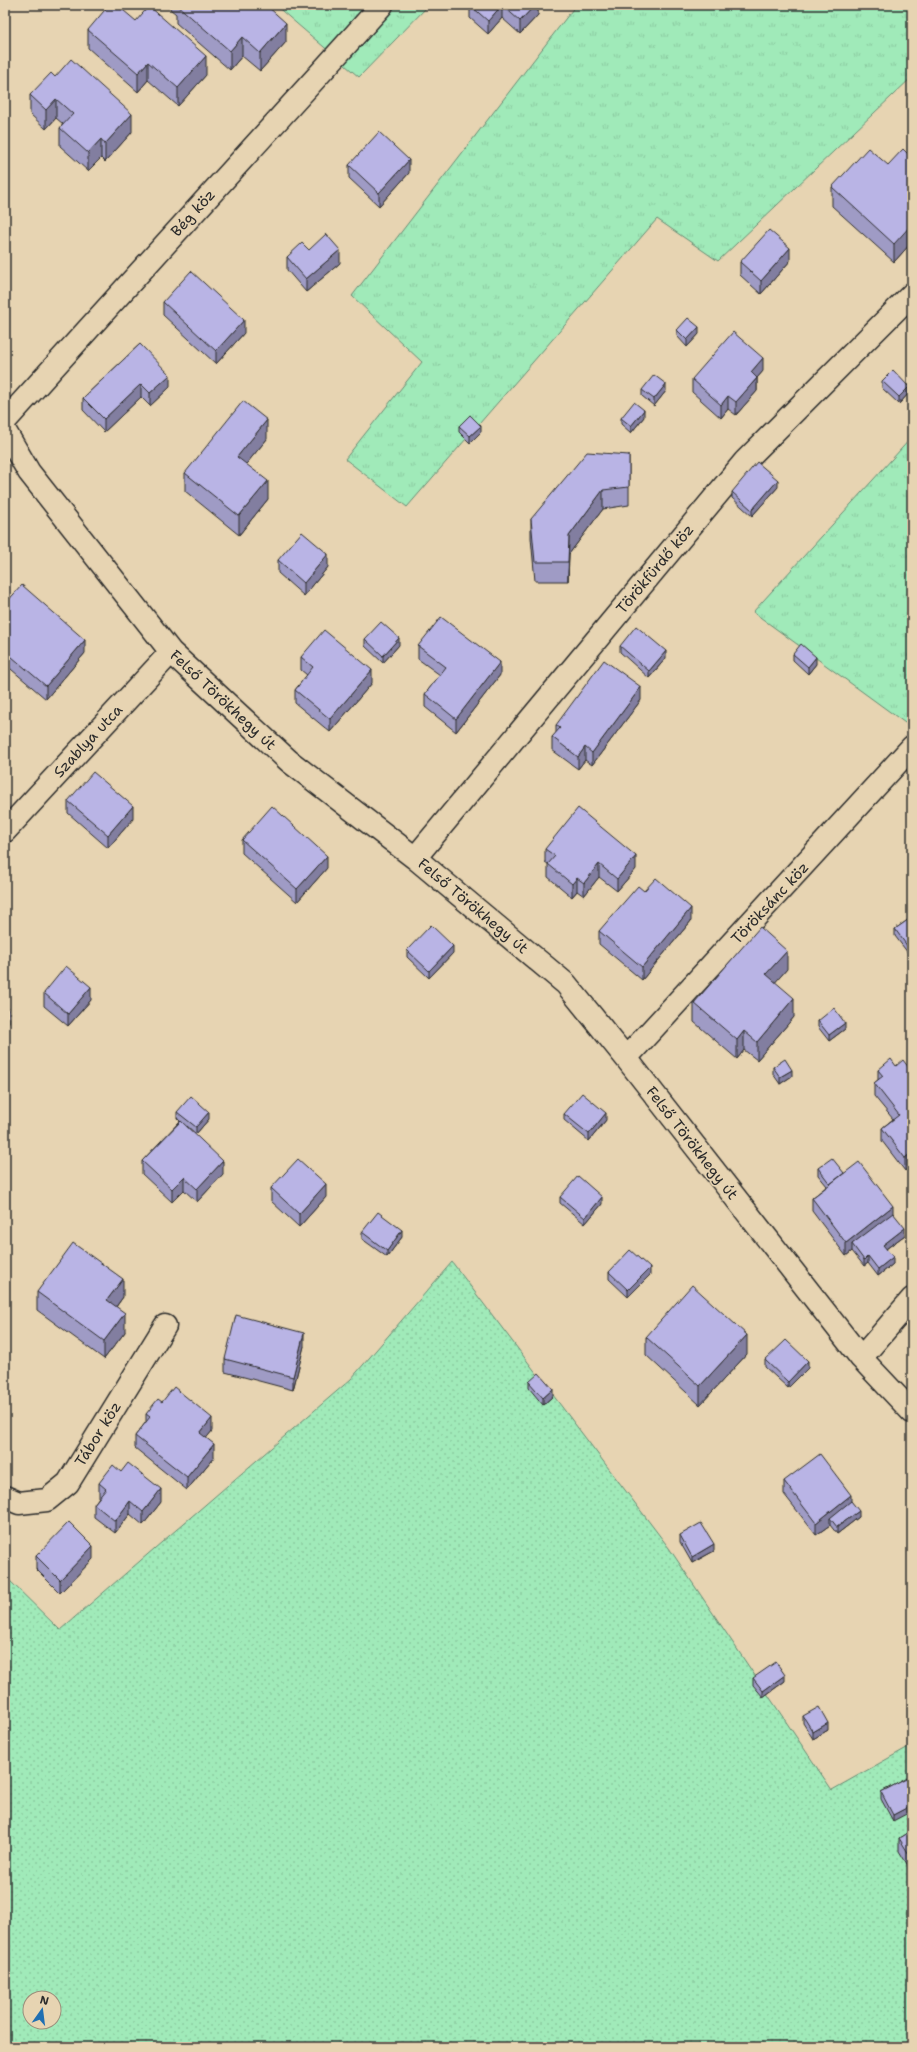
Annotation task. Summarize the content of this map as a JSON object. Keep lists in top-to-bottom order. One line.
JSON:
{"streets":{"street":["Bég köz","Törökfürdő köz","Felső Törökhegy út","Szablya utca","Töröksánc köz","Tábor köz"]},"crossings":[["Törökfürdő köz","Felső Törökhegy út"],["Felső Törökhegy út","Szablya utca"],["Felső Törökhegy út","Töröksánc köz"]],"north":"top"}
